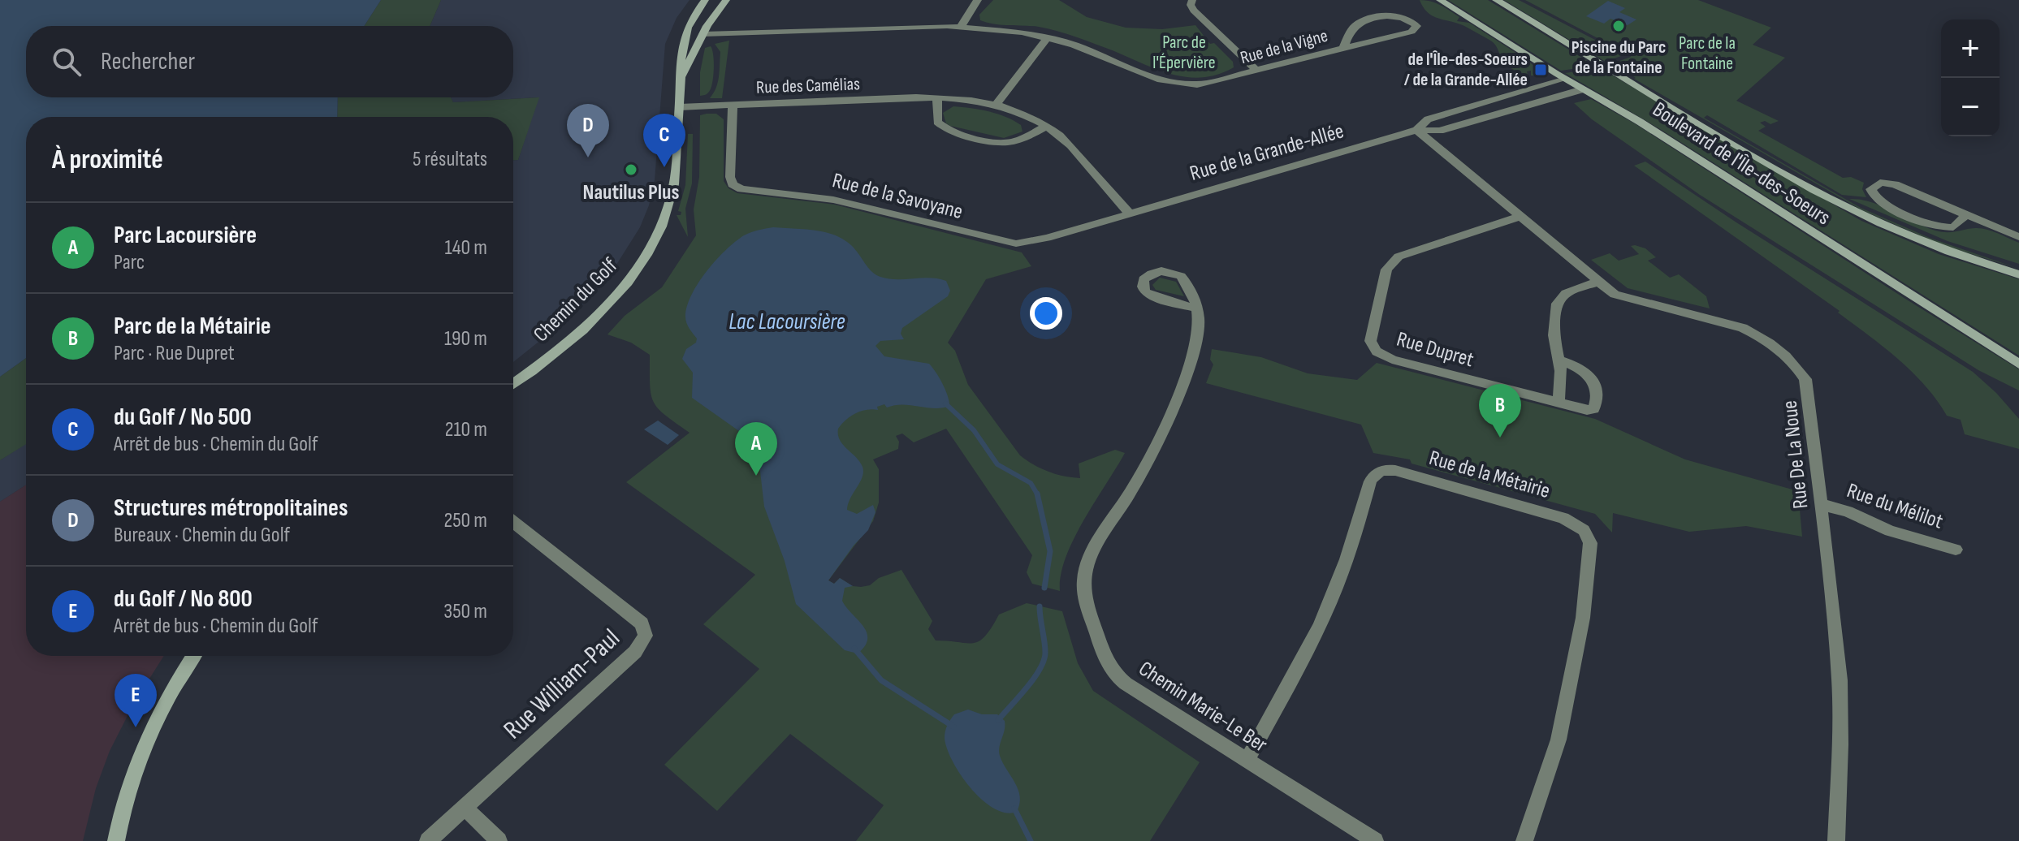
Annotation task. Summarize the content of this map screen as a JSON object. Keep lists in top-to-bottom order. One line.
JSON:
{"streets":{"street":["Rue de la Vigne","Rue des Camélias","Rue de la Grande-Allée","Boulevard de l'Île-des-Soeurs","Rue de la Savoyane","Chemin du Golf","Rue Dupret","Rue De La Noue","Rue de la Métairie","Rue du Mélilot","Rue William-Paul","Chemin Marie-Le Ber"]},"crossings":[["Rue de la Vigne","Chemin du Golf"],["Rue des Camélias","Rue de la Grande-Allée"],["Rue des Camélias","Rue de la Savoyane"],["Rue des Camélias","Chemin du Golf"],["Rue de la Grande-Allée","Boulevard de l'Île-des-Soeurs"],["Rue de la Grande-Allée","Rue de la Savoyane"],["Rue de la Grande-Allée","Rue De La Noue"],["Rue Dupret","Rue De La Noue"],["Rue De La Noue","Rue du Mélilot"],["Rue de la Métairie","Chemin Marie-Le Ber"]],"water":["Lac Lacoursière"],"parks":["Parc de l'Épervière","Parc de la Fontaine"],"places":{"other":["Piscine du Parc de la Fontaine","Nautilus Plus"],"transit":["de l'Île-des-Soeurs / de la Grande-Allée"]},"page":{"map_buttons":["+","−"],"search":"Rechercher","pins":["D","C","B","A","E"],"heading":["À proximité","5 résultats"],"list":[{"mark":"A","name":"Parc Lacoursière","note":"Parc","value":"140 m"},{"mark":"B","name":"Parc de la Métairie","note":"Parc · Rue Dupret","value":"190 m"},{"mark":"C","name":"du Golf / No 500","note":"Arrêt de bus · Chemin du Golf","value":"210 m"},{"mark":"D","name":"Structures métropolitaines","note":"Bureaux · Chemin du Golf","value":"250 m"},{"mark":"E","name":"du Golf / No 800","note":"Arrêt de bus · Chemin du Golf","value":"350 m"}]}}
